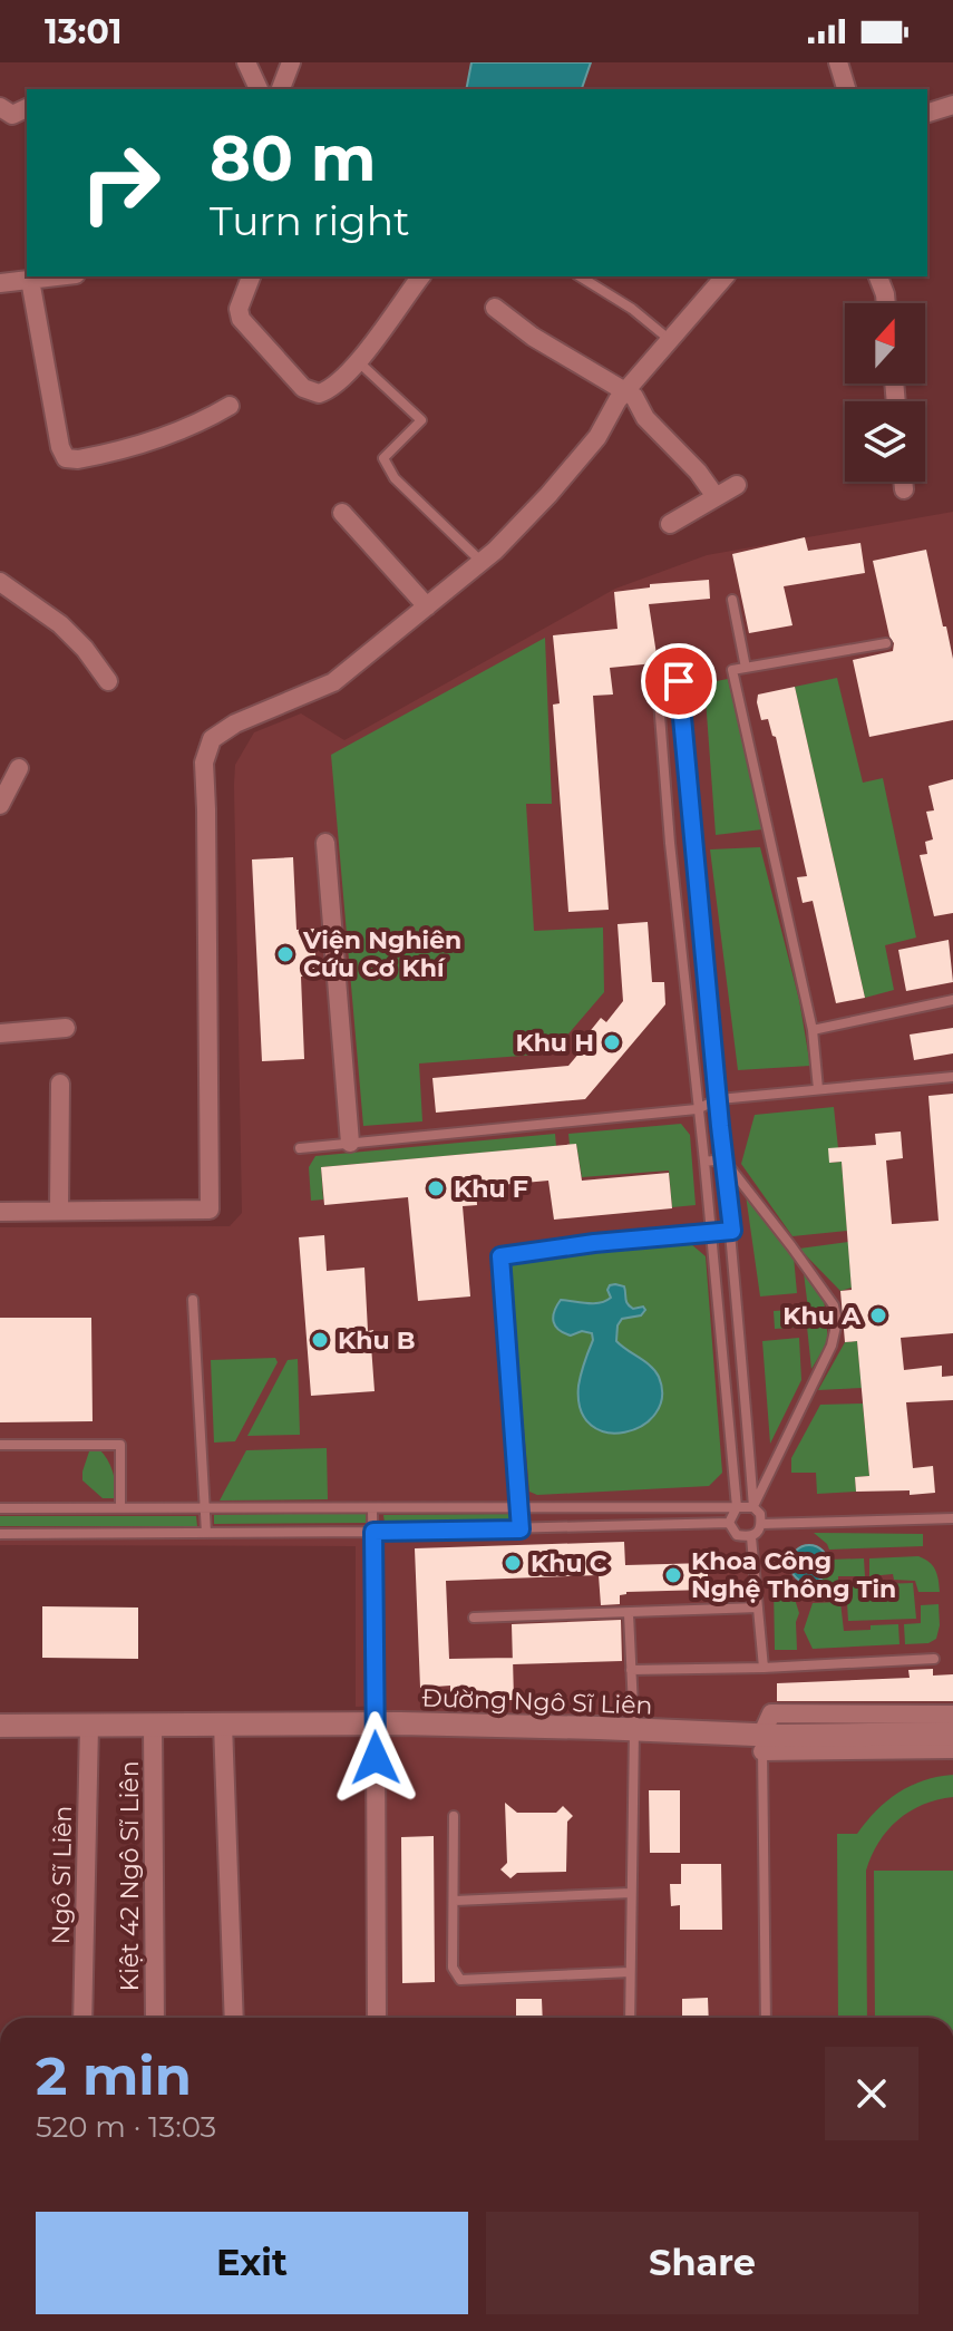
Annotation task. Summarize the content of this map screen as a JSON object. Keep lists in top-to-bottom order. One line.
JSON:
{"streets":{"street":["Đường Ngô Sĩ Liên","Ngô Sĩ Liên","Kiệt 42 Ngô Sĩ Liên"]},"crossings":[["Đường Ngô Sĩ Liên","Ngô Sĩ Liên"],["Đường Ngô Sĩ Liên","Kiệt 42 Ngô Sĩ Liên"]],"places":["Viện Nghiên Cứu Cơ Khí","Khu H","Khu F","Khu A","Khu B","Khu C","Khoa Công Nghệ Thông Tin"],"north":"top","page":{"status":"13:01","turn":["80 m","Turn right"],"heading":["2 min","520 m · 13:03"],"buttons":["Exit","Share"]}}
